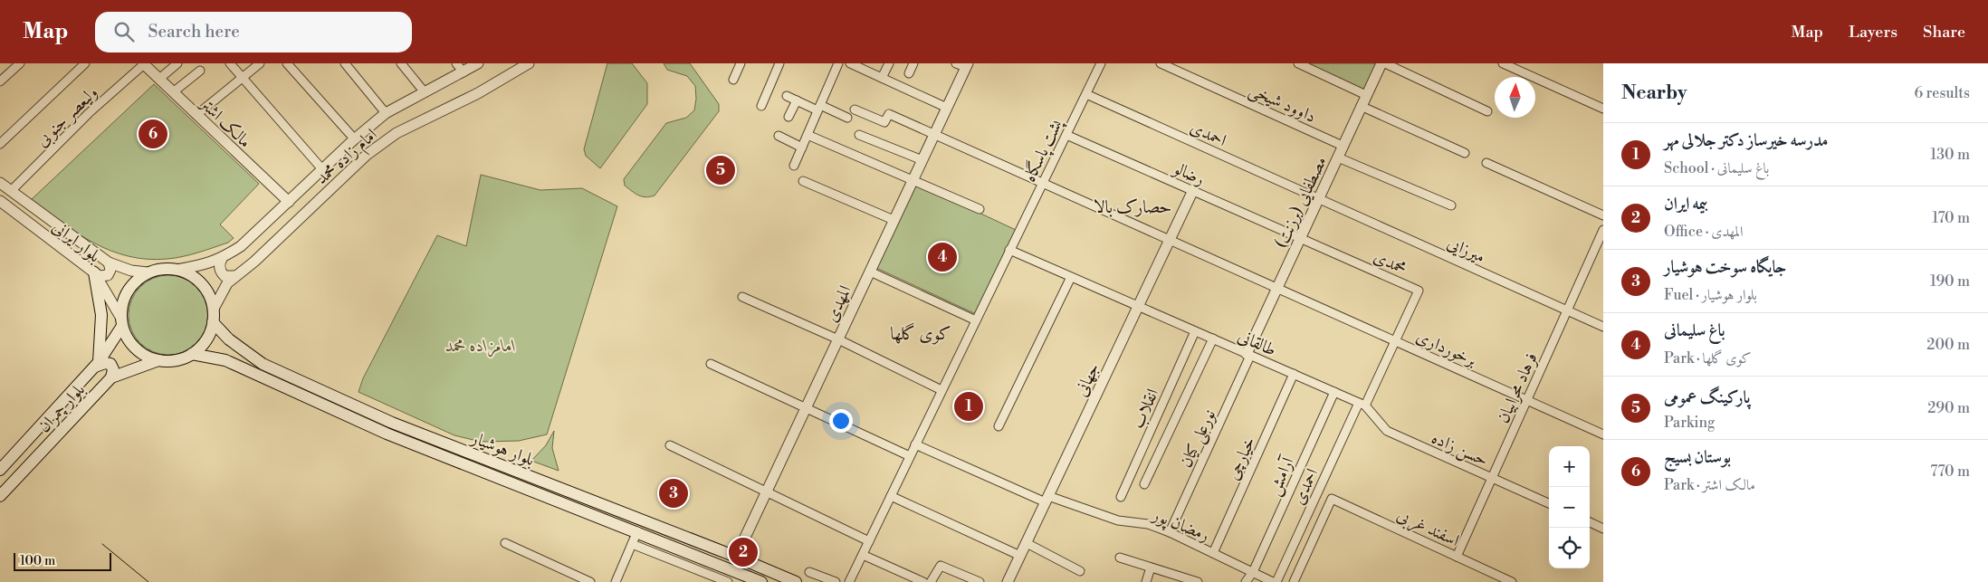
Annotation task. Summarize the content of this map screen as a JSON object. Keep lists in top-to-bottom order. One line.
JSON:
{"streets":{"main road":["بلوار چمران","بلوار هوشیار"],"street":["داوود شیخی","ولیعصر جنوبی","مالک اشتر","احمدی","پشت پاسگاه","امام زاده محمد","رضالو","مصطفایی (برزنت)","بلوار ایرانی","میرزایی","محمدی","المهدی","طالقانی","برخورداری","جهانی","فرهاد محرابیان","انقلاب","نورعلی کیان","حسن زاده","خیارچی","آرامش","رمضان پور","اسفند غربی"]},"crossings":[["داوود شیخی","مصطفایی (برزنت)"],["ولیعصر جنوبی","مالک اشتر"],["ولیعصر جنوبی","بلوار ایرانی"],["مالک اشتر","امام زاده محمد"],["احمدی","پشت پاسگاه"],["احمدی","مصطفایی (برزنت)"],["احمدی","میرزایی"],["احمدی","محمدی"],["احمدی","طالقانی"],["احمدی","برخورداری"],["احمدی","حسن زاده"],["احمدی","رمضان پور"],["پشت پاسگاه","رضالو"],["پشت پاسگاه","طالقانی"],["پشت پاسگاه","برخورداری"],["پشت پاسگاه","رمضان پور"],["امام زاده محمد","بلوار ایرانی"],["امام زاده محمد","بلوار چمران"],["امام زاده محمد","بلوار هوشیار"],["رضالو","مصطفایی (برزنت)"],["رضالو","محمدی"],["رضالو","جهانی"],["مصطفایی (برزنت)","میرزایی"],["مصطفایی (برزنت)","محمدی"],["مصطفایی (برزنت)","طالقانی"],["مصطفایی (برزنت)","برخورداری"],["مصطفایی (برزنت)","نورعلی کیان"],["بلوار ایرانی","بلوار چمران"],["بلوار ایرانی","بلوار هوشیار"],["میرزایی","فرهاد محرابیان"],["محمدی","برخورداری"],["المهدی","برخورداری"],["المهدی","بلوار هوشیار"],["طالقانی","جهانی"],["طالقانی","انقلاب"],["طالقانی","نورعلی کیان"],["طالقانی","حسن زاده"],["طالقانی","خیارچی"],["طالقانی","آرامش"],["برخورداری","جهانی"],["برخورداری","فرهاد محرابیان"],["جهانی","رمضان پور"],["فرهاد محرابیان","حسن زاده"],["فرهاد محرابیان","اسفند غربی"],["بلوار چمران","بلوار هوشیار"],["نورعلی کیان","رمضان پور"],["خیارچی","رمضان پور"],["آرامش","رمضان پور"]],"districts":["حصارک بالا","کوی گلها"],"parks":["امامزاده محمد"],"scale_bar":"100 m","north":"top","page":{"header":"Map","search":"Search here","nav":["Map","Layers","Share"],"heading":["Nearby","6 results"],"pins":["6","5","4","1","3","2"],"list":[{"mark":"1","name":"مدرسه خیرساز دکتر جلالی مهر","note":"School · باغ سلیمانی","value":"130 m"},{"mark":"2","name":"بیمه ایران","note":"Office · المهدی","value":"170 m"},{"mark":"3","name":"جایگاه سوخت هوشیار","note":"Fuel · بلوار هوشیار","value":"190 m"},{"mark":"4","name":"باغ سلیمانی","note":"Park · کوی گلها","value":"200 m"},{"mark":"5","name":"پارکینگ عمومی","note":"Parking","value":"290 m"},{"mark":"6","name":"بوستان بسیج","note":"Park · مالک اشتر","value":"770 m"}],"map_buttons":["+","−"],"scale":"100 m"}}
